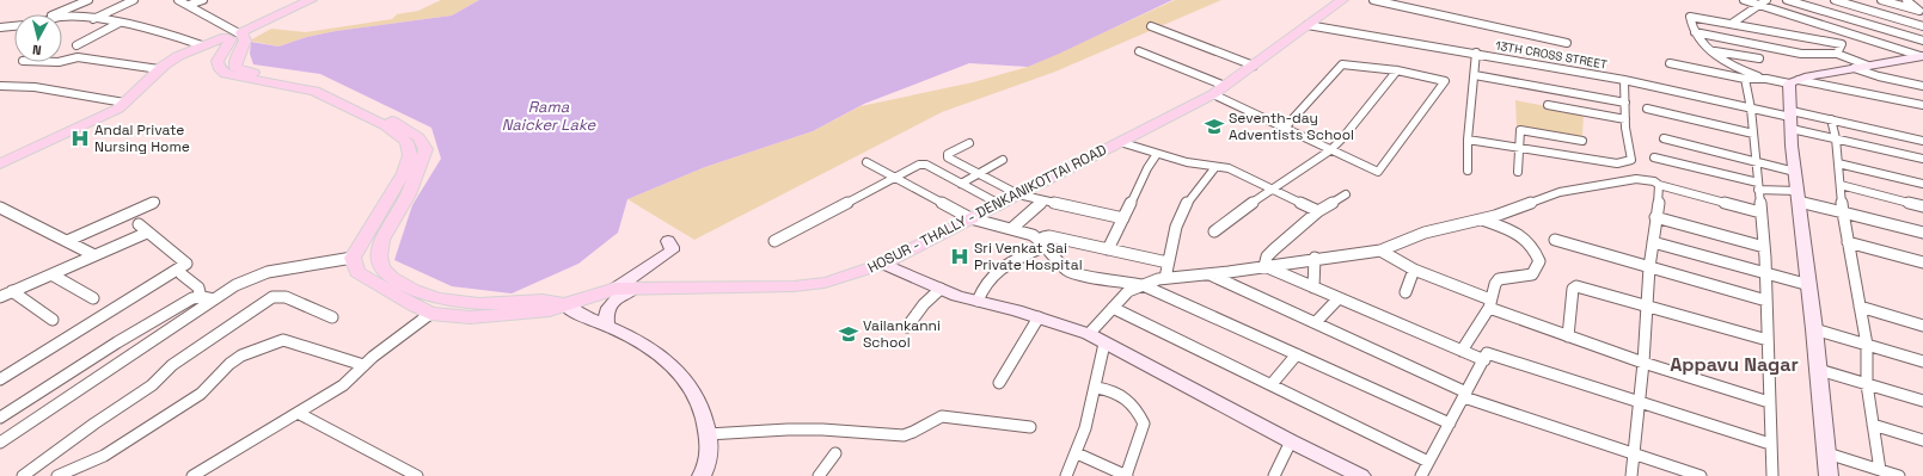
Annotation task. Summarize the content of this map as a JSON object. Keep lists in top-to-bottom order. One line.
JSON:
{"streets":{"main road":["HOSUR - THALLY - DENKANIKOTTAI ROAD"],"street":["13TH CROSS STREET"]},"crossings":[["13TH CROSS STREET","HOSUR - THALLY - DENKANIKOTTAI ROAD"]],"districts":["Appavu Nagar"],"water":["Rama Naicker Lake"],"places":{"school or university":["Seventh-day Adventists School","Vailankanni School"],"hospital":["Andal Private Nursing Home","Sri Venkat Sai Private Hospital"]},"north":"bottom"}
